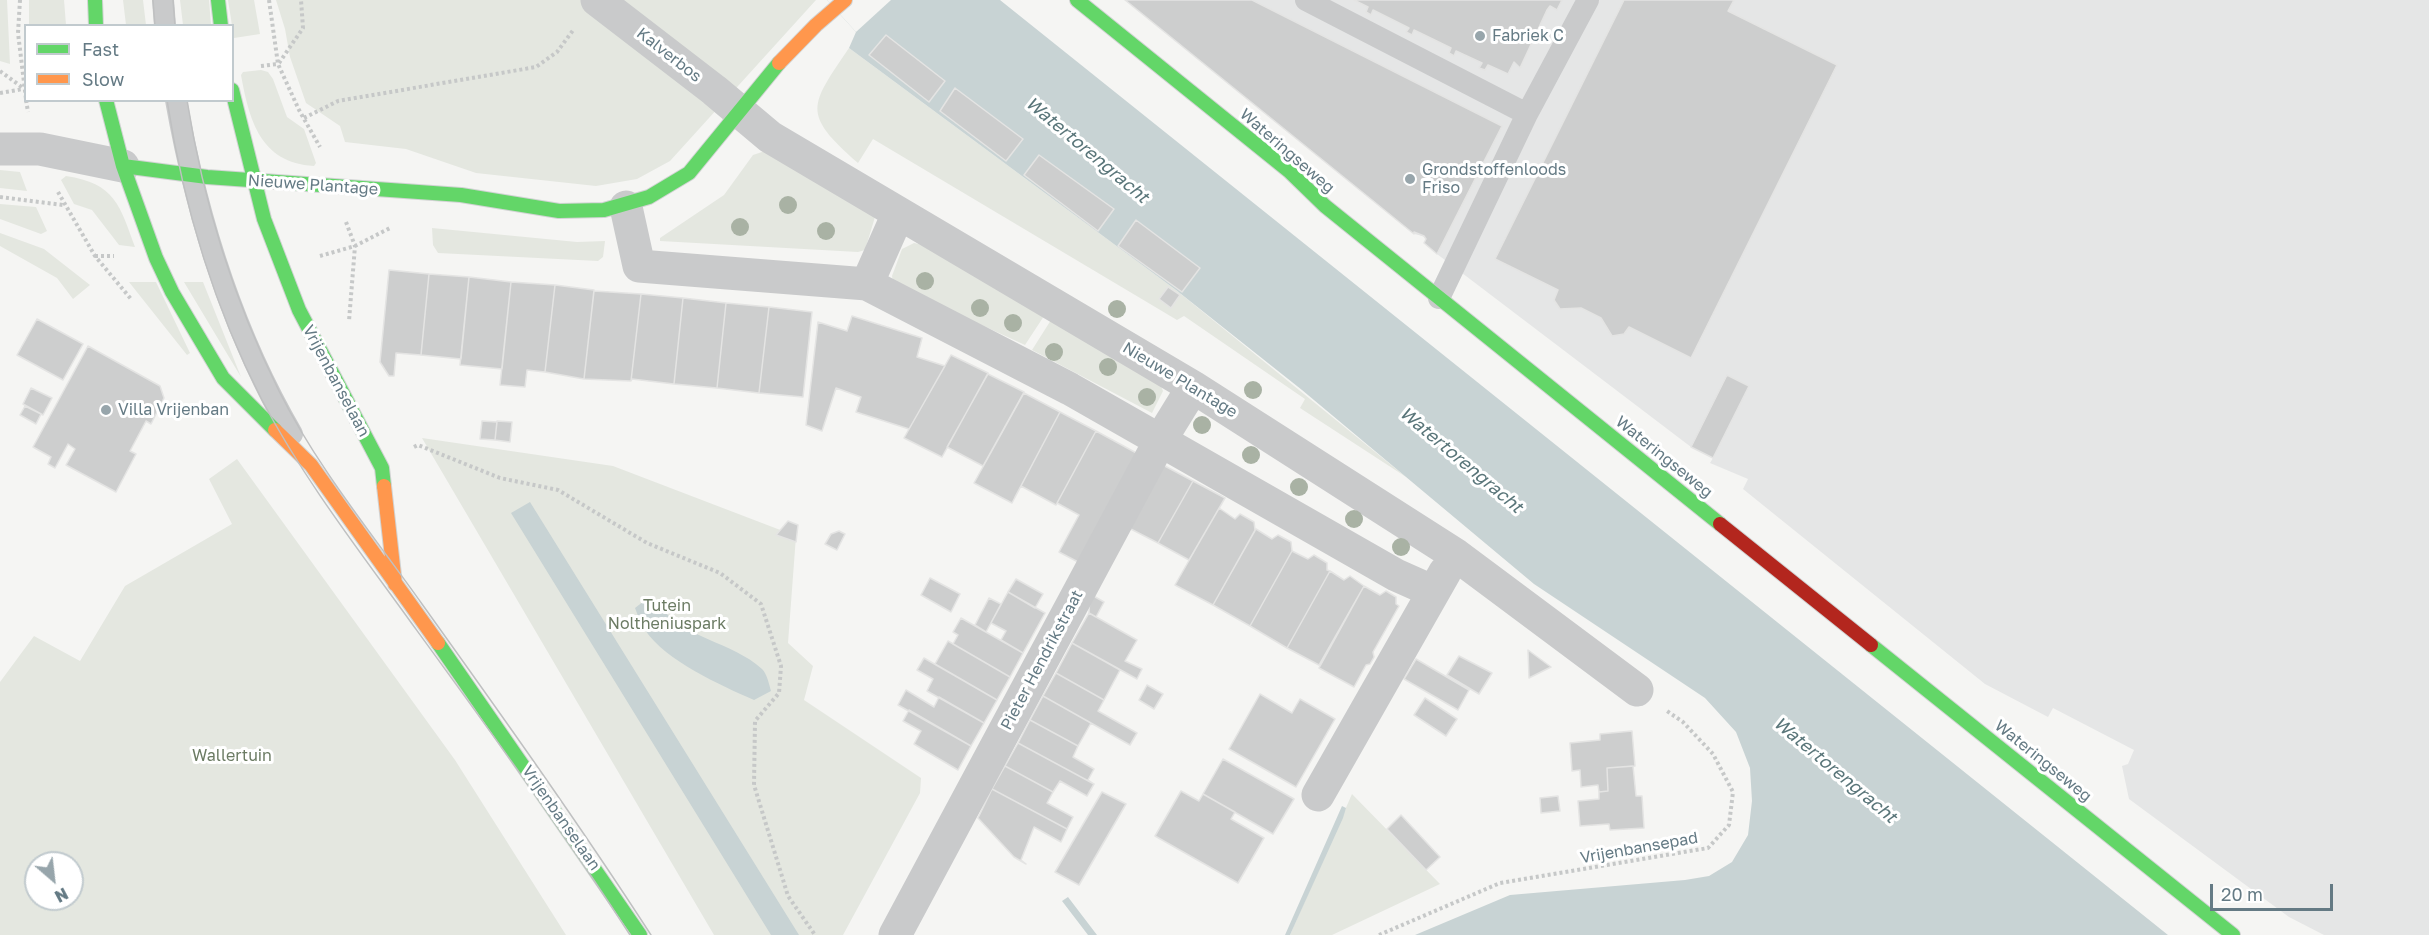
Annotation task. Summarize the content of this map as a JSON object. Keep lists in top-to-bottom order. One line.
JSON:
{"streets":{"street":["Kalverbos","Wateringseweg","Nieuwe Plantage","Vrijenbanselaan","Pieter Hendrikstraat"],"path":["Vrijenbansepad"]},"crossings":[["Kalverbos","Nieuwe Plantage"],["Nieuwe Plantage","Vrijenbanselaan"],["Nieuwe Plantage","Pieter Hendrikstraat"],["Nieuwe Plantage","Vrijenbansepad"]],"water":["Watertorengracht"],"parks":["Tutein Noltheniuspark","Wallertuin"],"places":["Fabriek C","Grondstoffenloods Friso","Villa Vrijenban"],"legend":["Fast","Slow"],"scale_bar":"20 m","north":"bottom right"}
